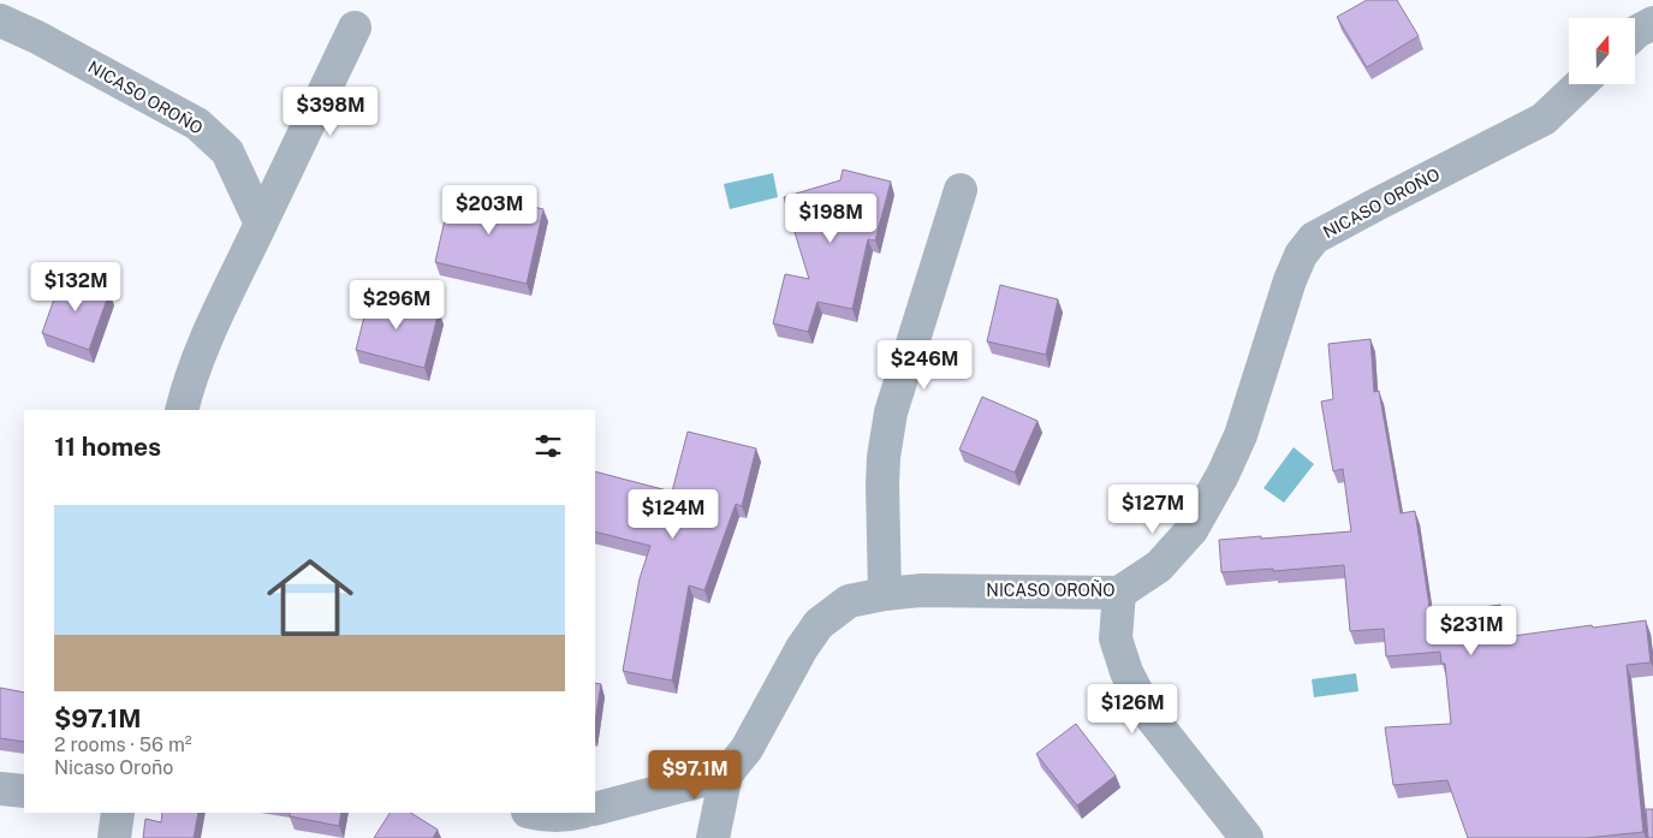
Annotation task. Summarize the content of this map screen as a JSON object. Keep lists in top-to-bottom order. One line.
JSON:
{"streets":{"street":["NICASO OROÑO"]},"north":"top","page":{"price":["$398M","$203M","$198M","$132M","$296M","$246M","$127M","$124M","$231M","$126M","$97.1M"],"heading":"11 homes","list":[{"name":"$97.1M","note":"2 rooms · 56 m² · Nicaso Oroño"}]}}
